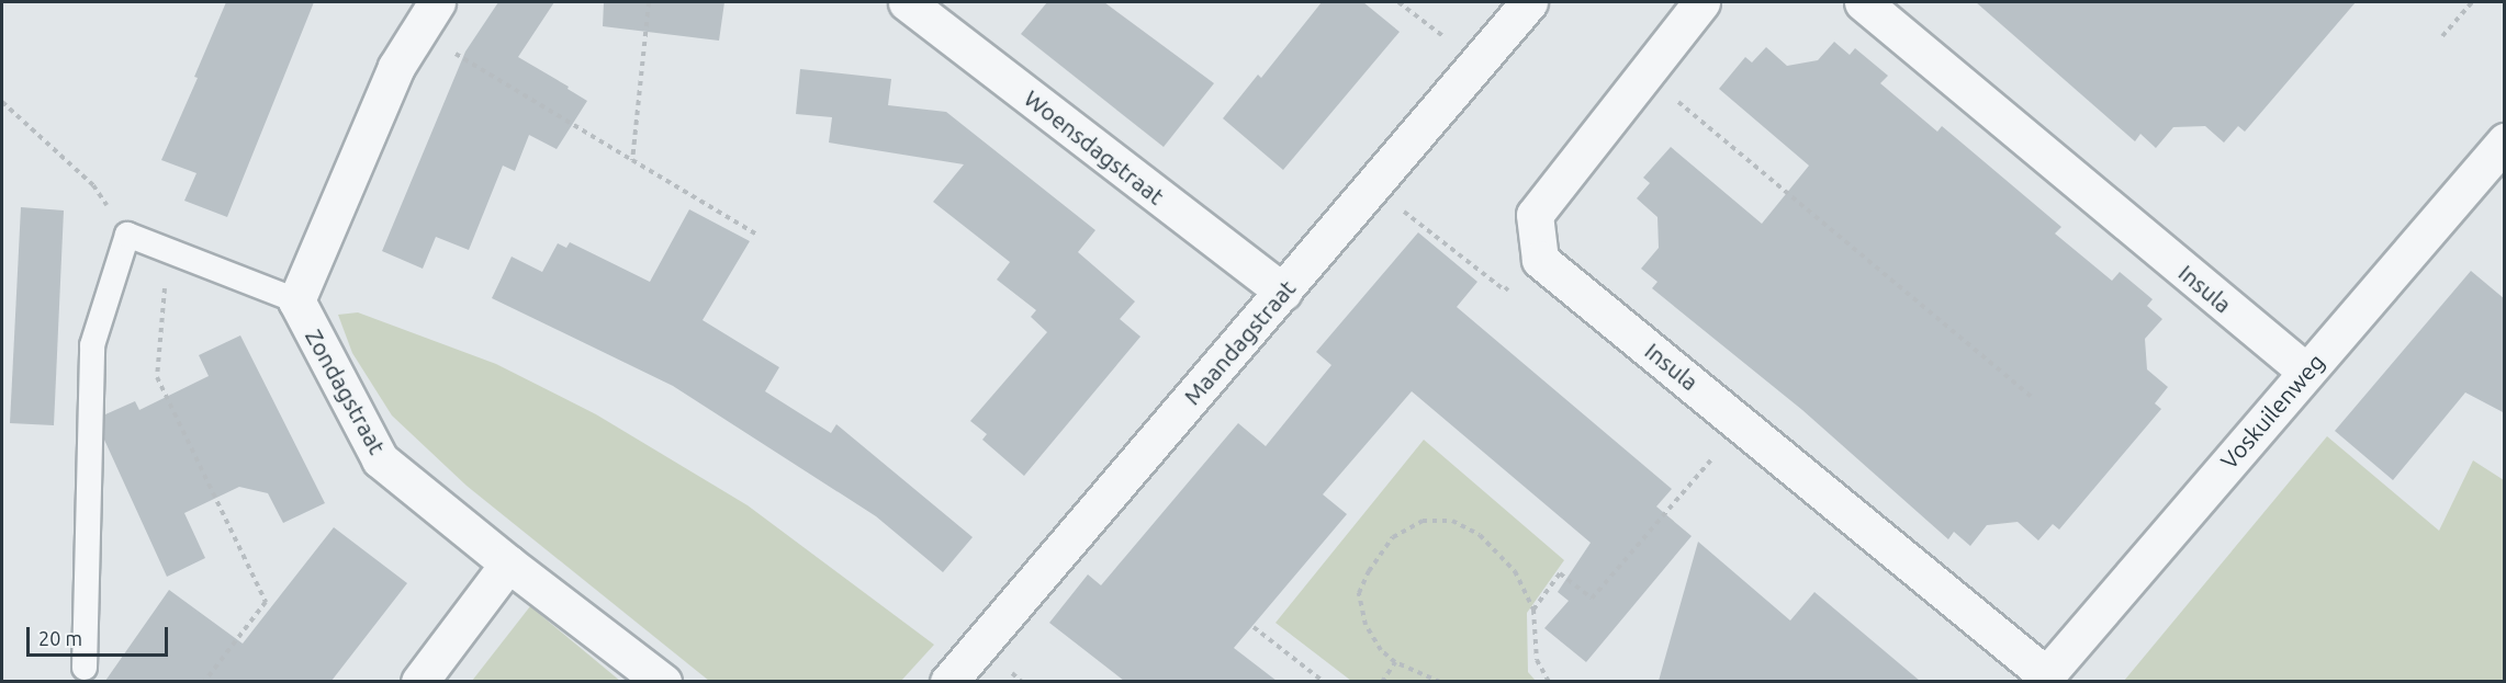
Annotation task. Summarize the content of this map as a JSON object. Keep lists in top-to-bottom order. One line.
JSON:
{"streets":{"street":["Woensdagstraat","Insula","Maandagstraat","Zondagstraat","Voskuilenweg"]},"crossings":[["Woensdagstraat","Maandagstraat"],["Insula","Voskuilenweg"]],"scale_bar":"20 m"}
